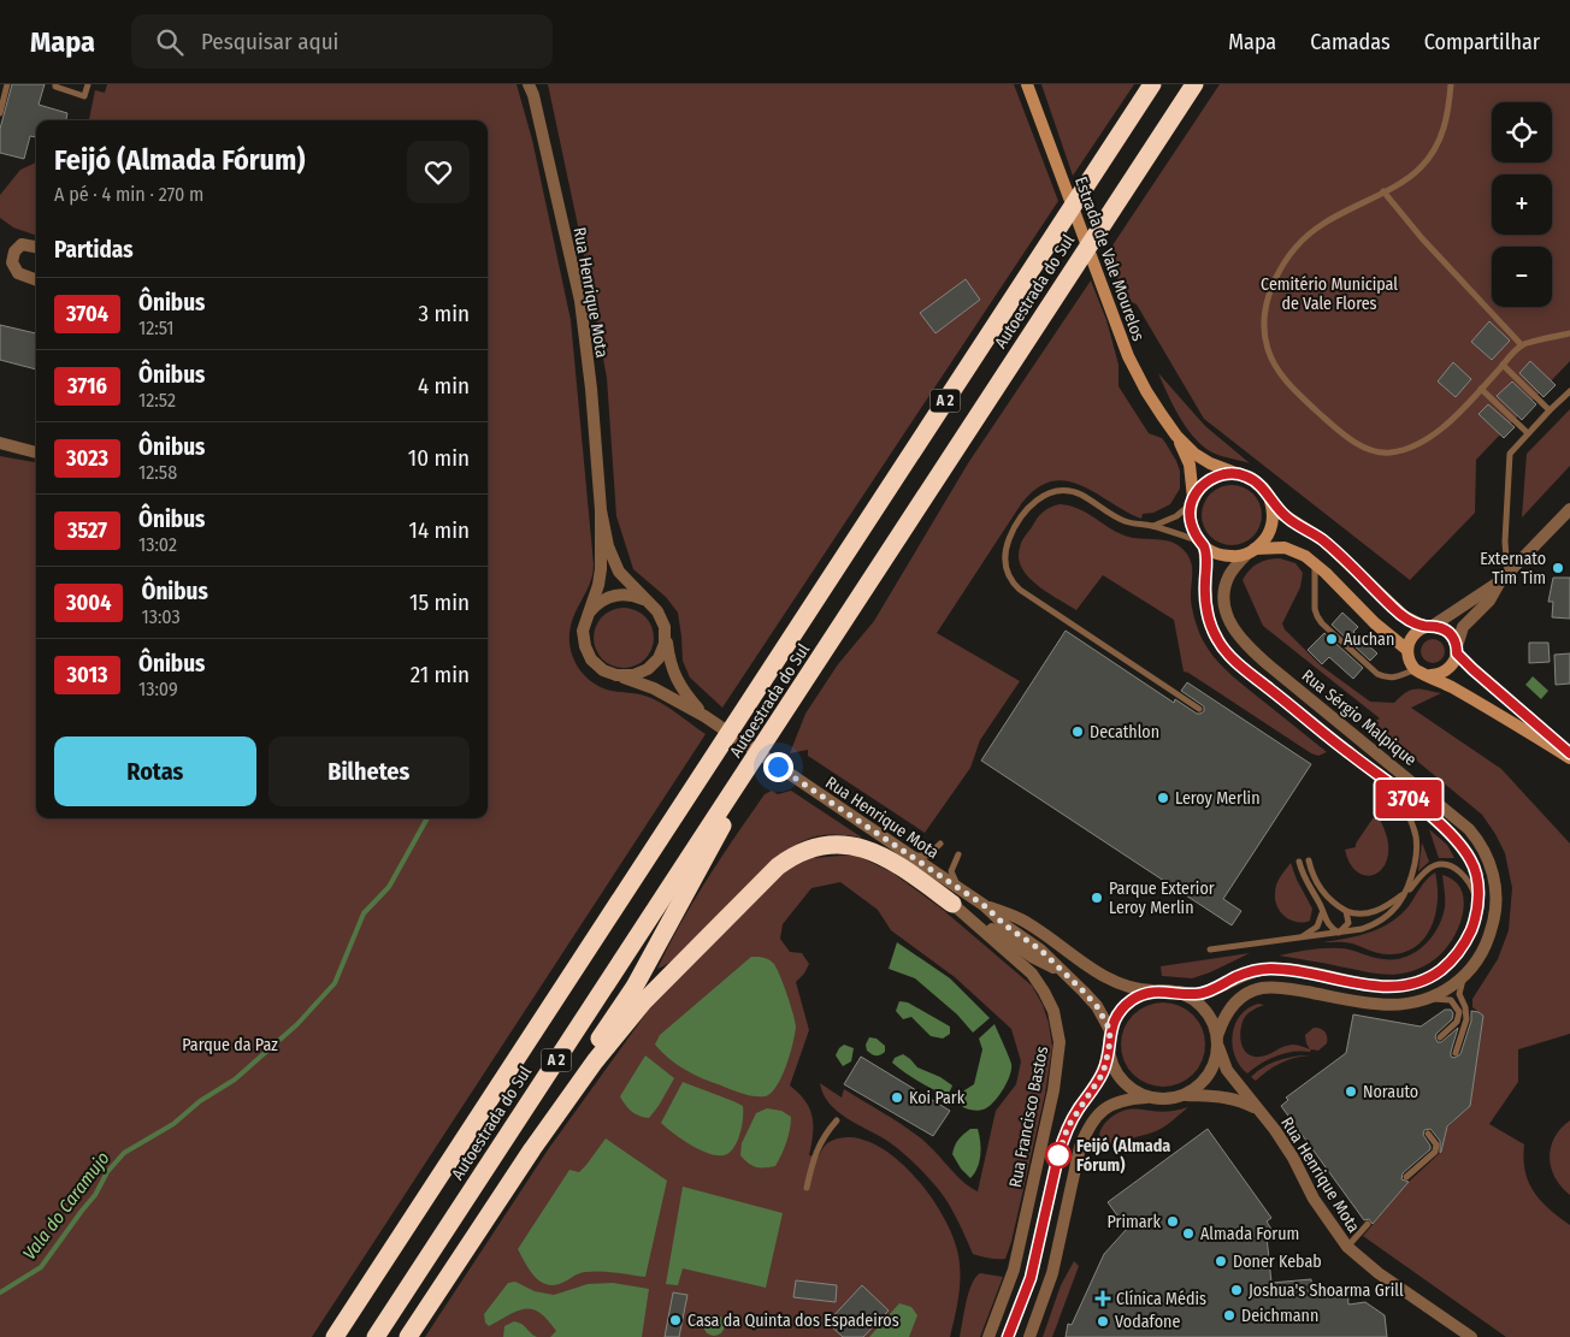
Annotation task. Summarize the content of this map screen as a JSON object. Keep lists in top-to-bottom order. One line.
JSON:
{"streets":{"highway":["Autoestrada do Sul","A 2"],"main road":["Estrada de Vale Mourelos"],"street":["Rua Henrique Mota","Rua Sérgio Malpique","Rua Francisco Bastos"]},"crossings":[["Estrada de Vale Mourelos","Rua Sérgio Malpique"],["Rua Henrique Mota","Rua Sérgio Malpique"],["Rua Henrique Mota","Rua Francisco Bastos"]],"water":["Vala do Caramujo"],"parks":["Cemitério Municipal de Vale Flores","Parque da Paz"],"places":{"other":["Externato Tim Tim","Auchan","Decathlon","Leroy Merlin","Parque Exterior Leroy Merlin","Norauto","Koi Park","Feijó (Almada Fórum)","Primark","Almada Forum","Doner Kebab","Joshua's Shoarma Grill","Deichmann","Casa da Quinta dos Espadeiros","Vodafone"],"health":["Clínica Médis"]},"lines":["bus line 3704"],"page":{"header":"Mapa","search":"Pesquisar aqui","nav":["Mapa","Camadas","Compartilhar"],"on_map":"3704","map_buttons":["+","−"],"heading":[["Feijó (Almada Fórum)","A pé · 4 min · 270 m"],"Partidas"],"list":[{"mark":"3704","name":"Ônibus","note":"12:51","value":"3 min"},{"mark":"3716","name":"Ônibus","note":"12:52","value":"4 min"},{"mark":"3023","name":"Ônibus","note":"12:58","value":"10 min"},{"mark":"3527","name":"Ônibus","note":"13:02","value":"14 min"},{"mark":"3004","name":"Ônibus","note":"13:03","value":"15 min"},{"mark":"3013","name":"Ônibus","note":"13:09","value":"21 min"}],"buttons":["Rotas","Bilhetes"]}}
